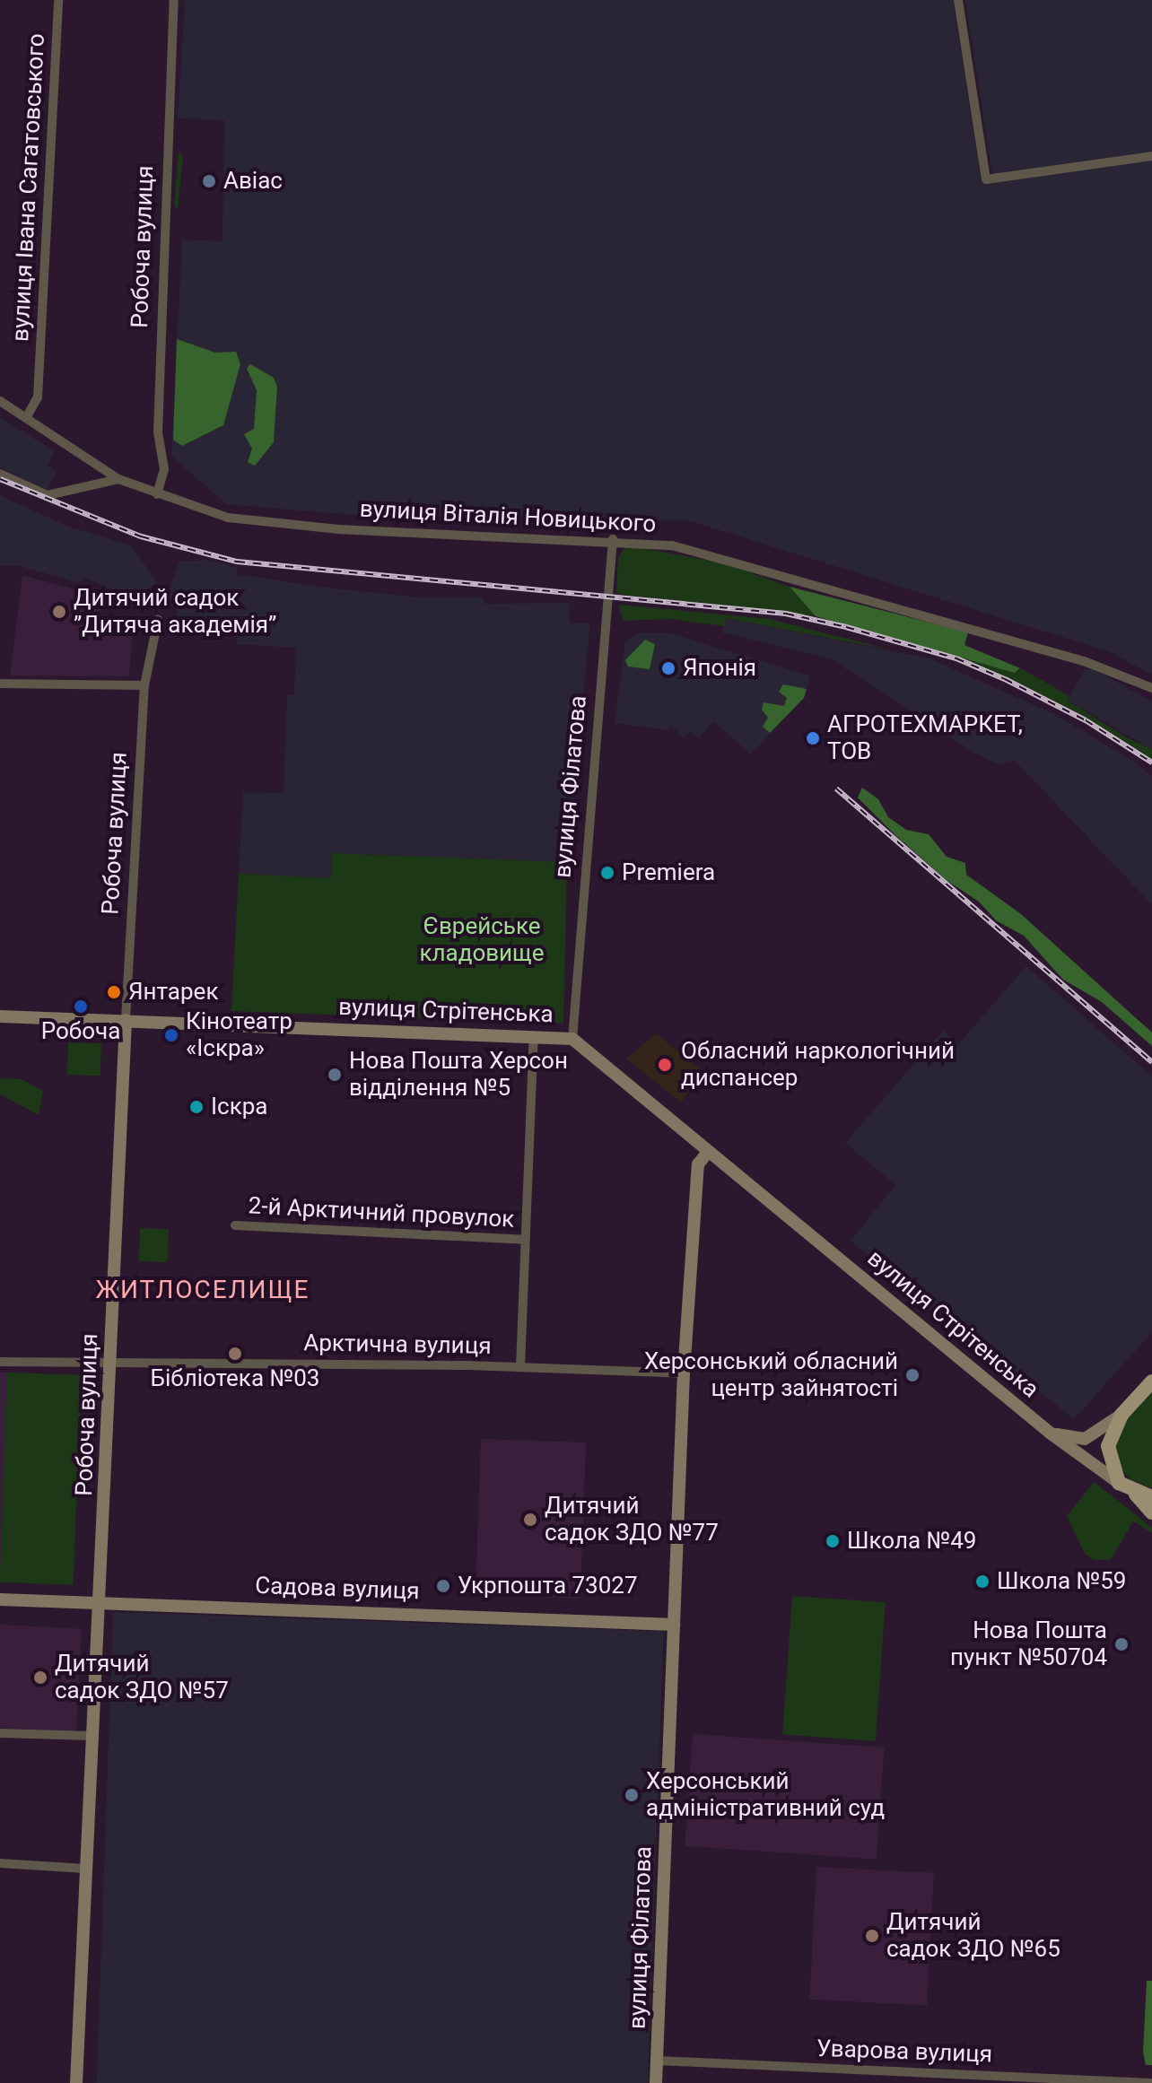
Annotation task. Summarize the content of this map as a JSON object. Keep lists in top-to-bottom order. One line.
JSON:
{"streets":{"street":["вулиця Івана Сагатовського","Робоча вулиця","вулиця Віталія Новицького","вулиця Філатова","вулиця Стрітенська","2-й Арктичний провулок","Арктична вулиця","Садова вулиця","Уварова вулиця"]},"crossings":[["вулиця Івана Сагатовського","вулиця Віталія Новицького"],["Робоча вулиця","вулиця Віталія Новицького"],["Робоча вулиця","вулиця Стрітенська"],["Робоча вулиця","Арктична вулиця"],["Робоча вулиця","Садова вулиця"],["вулиця Віталія Новицького","вулиця Філатова"],["вулиця Філатова","вулиця Стрітенська"],["вулиця Філатова","Арктична вулиця"],["вулиця Філатова","Садова вулиця"],["вулиця Філатова","Уварова вулиця"]],"districts":["ЖИТЛОСЕЛИЩЕ"],"parks":["Єврейське кладовище"],"places":["Авіас","Дитячий садок ”Дитяча академія”","Японія","АГРОТЕХМАРКЕТ, ТОВ","Premiera","Янтарек","Робоча","Кінотеатр «Іскра»","Обласний наркологічний диспансер","Нова Пошта Херсон відділення №5","Іскра","Бібліотека №03","Херсонський обласний центр зайнятості","Дитячий садок ЗДО №77","Школа №49","Школа №59","Укрпошта 73027","Нова Пошта пункт №50704","Дитячий садок ЗДО №57","Херсонський адміністративний суд","Дитячий садок ЗДО №65"]}
